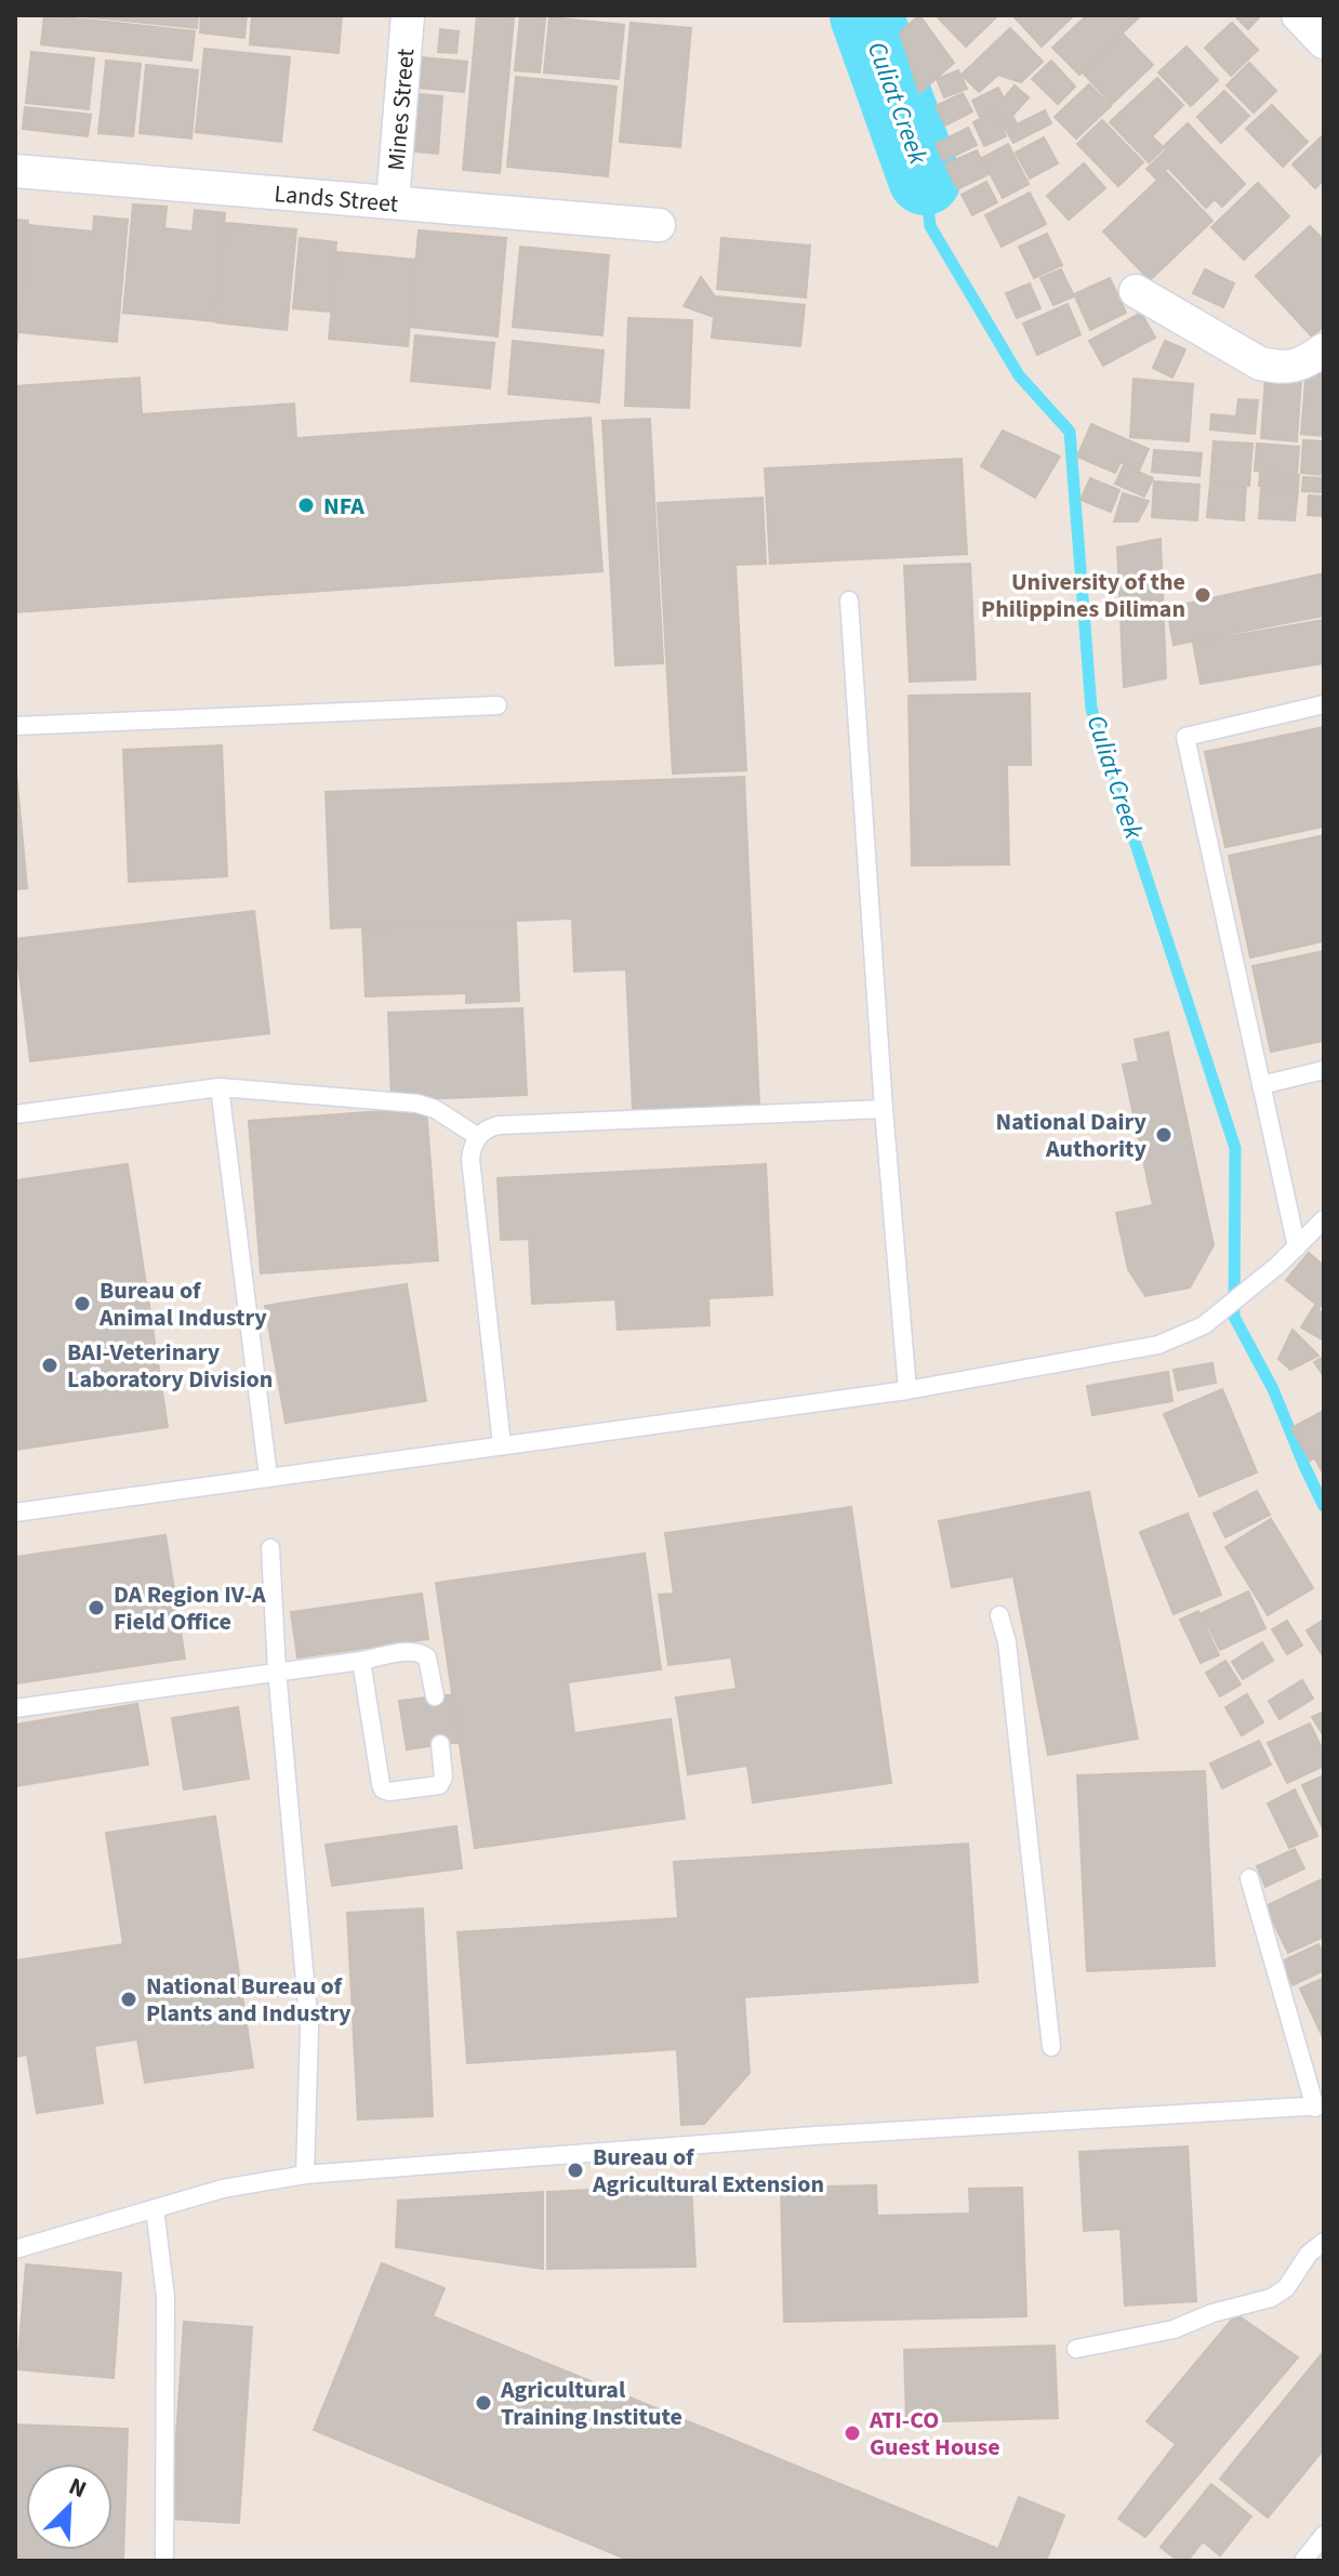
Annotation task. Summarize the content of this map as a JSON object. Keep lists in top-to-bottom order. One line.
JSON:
{"streets":{"street":["Mines Street","Lands Street"]},"crossings":[["Mines Street","Lands Street"]],"water":["Culiat Creek"],"places":["NFA","University of the Philippines Diliman","National Dairy Authority","Bureau of Animal Industry","BAI-Veterinary Laboratory Division","DA Region IV-A Field Office","National Bureau of Plants and Industry","Bureau of Agricultural Extension","Agricultural Training Institute","ATI-CO Guest House"],"north":"top right"}
